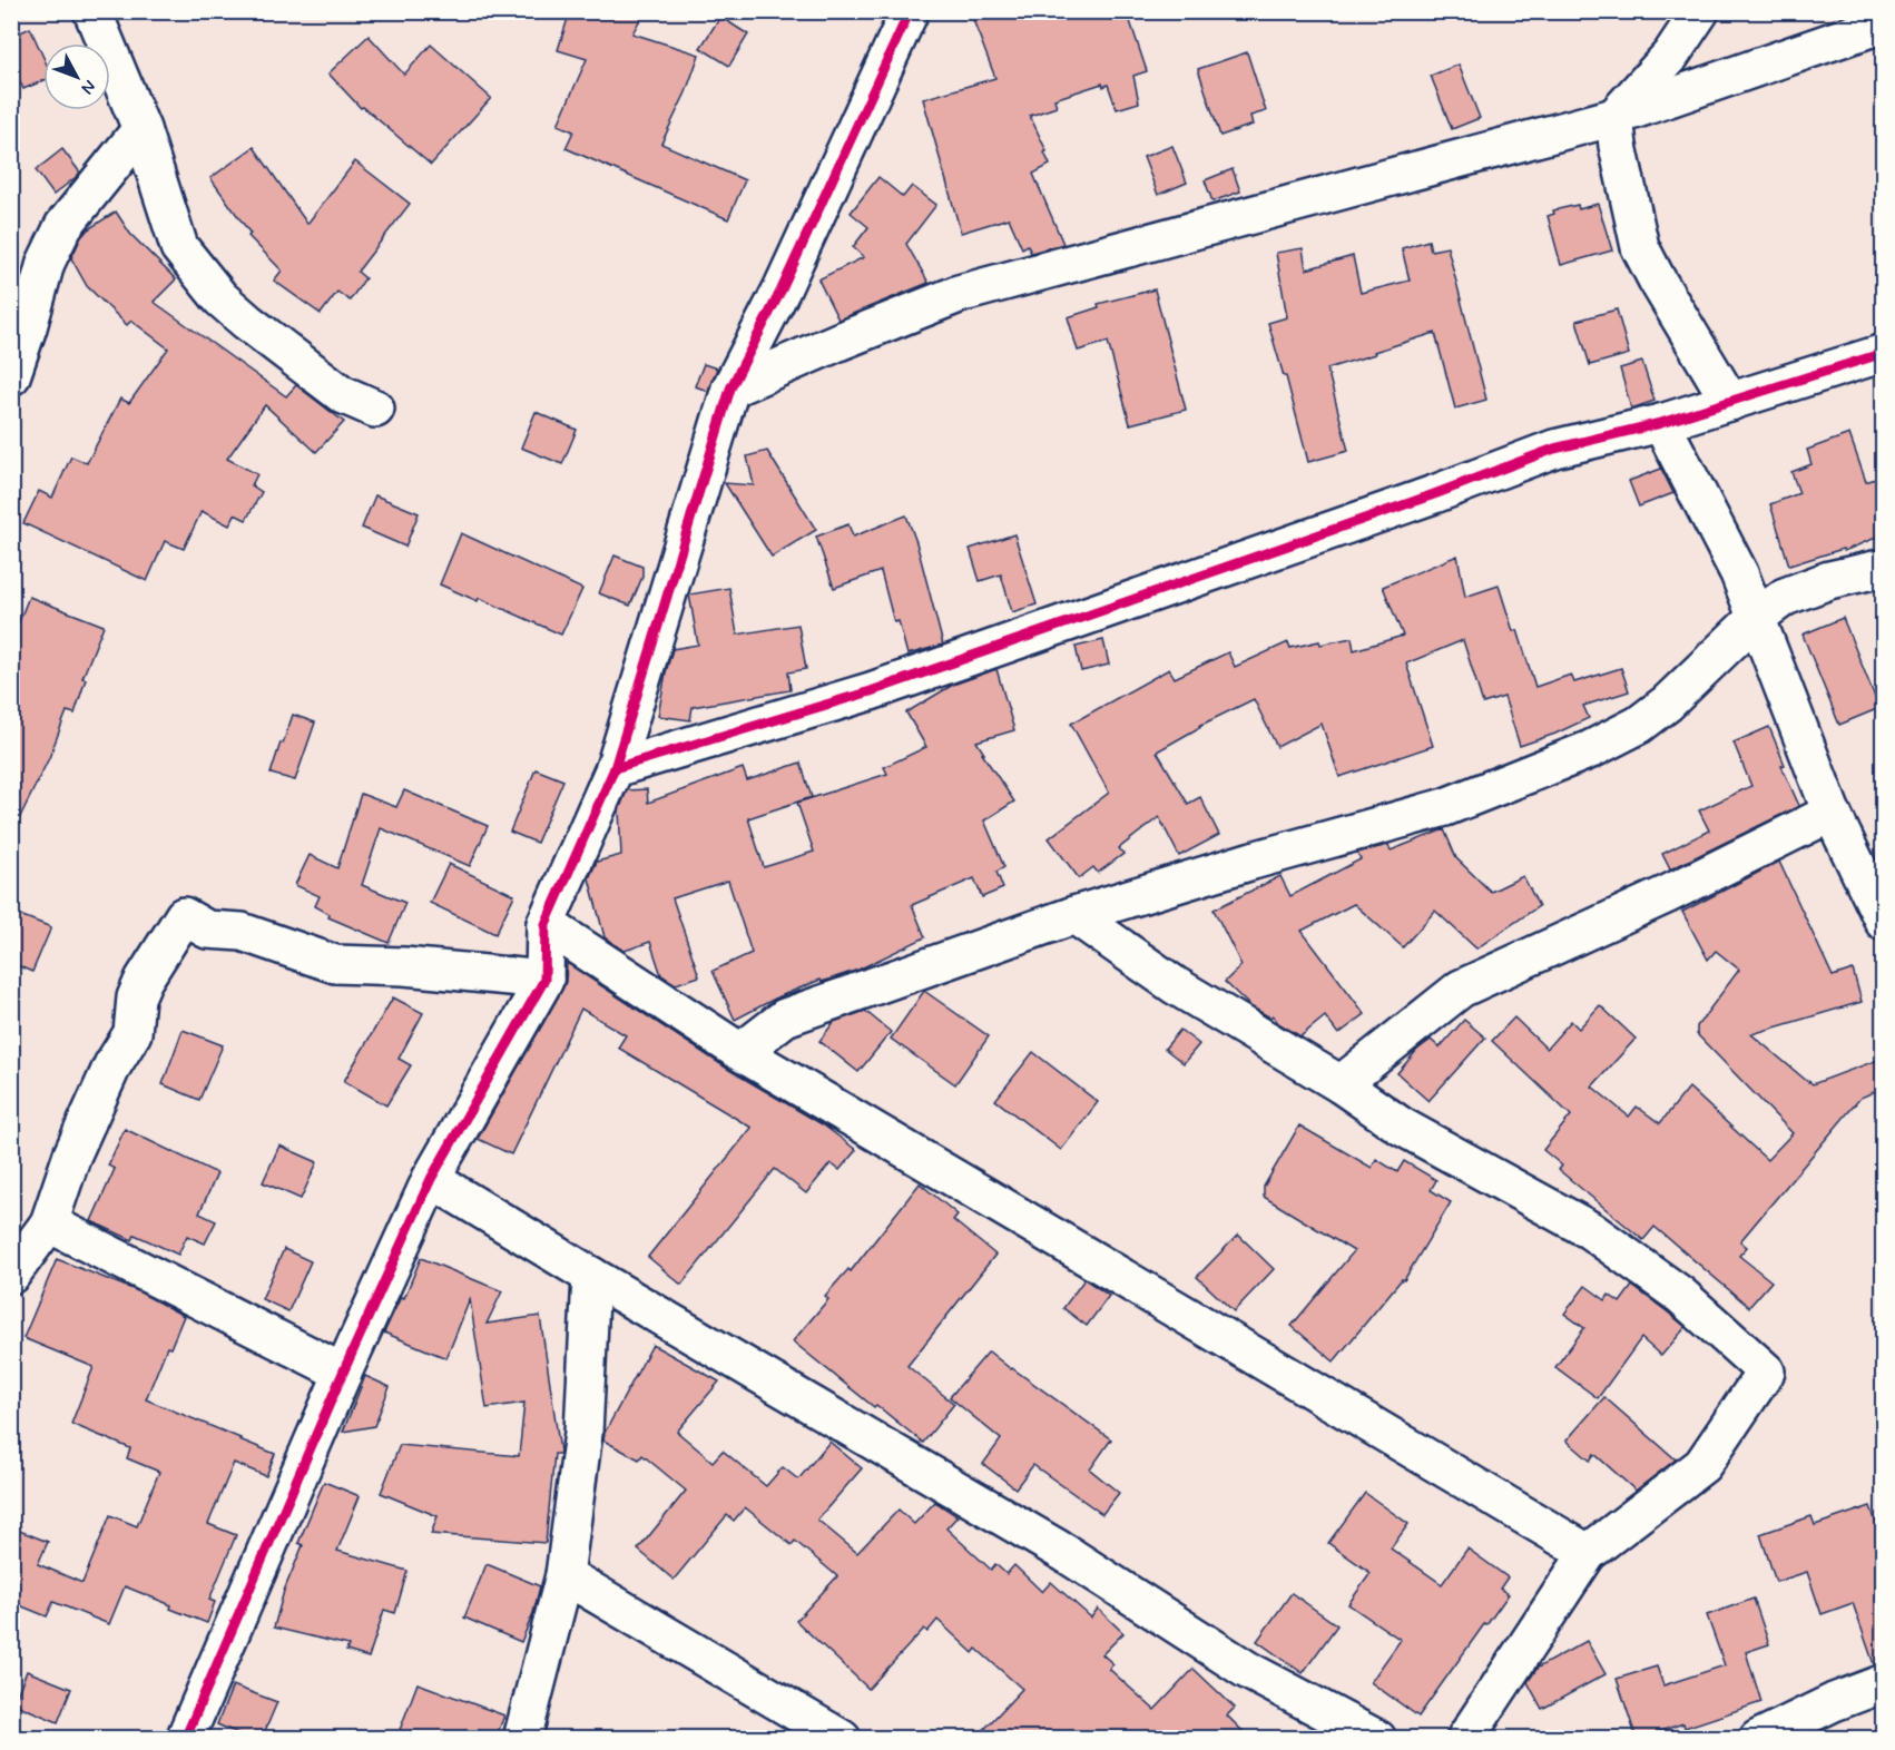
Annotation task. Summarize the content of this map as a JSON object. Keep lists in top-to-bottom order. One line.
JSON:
{"north":"bottom right"}
